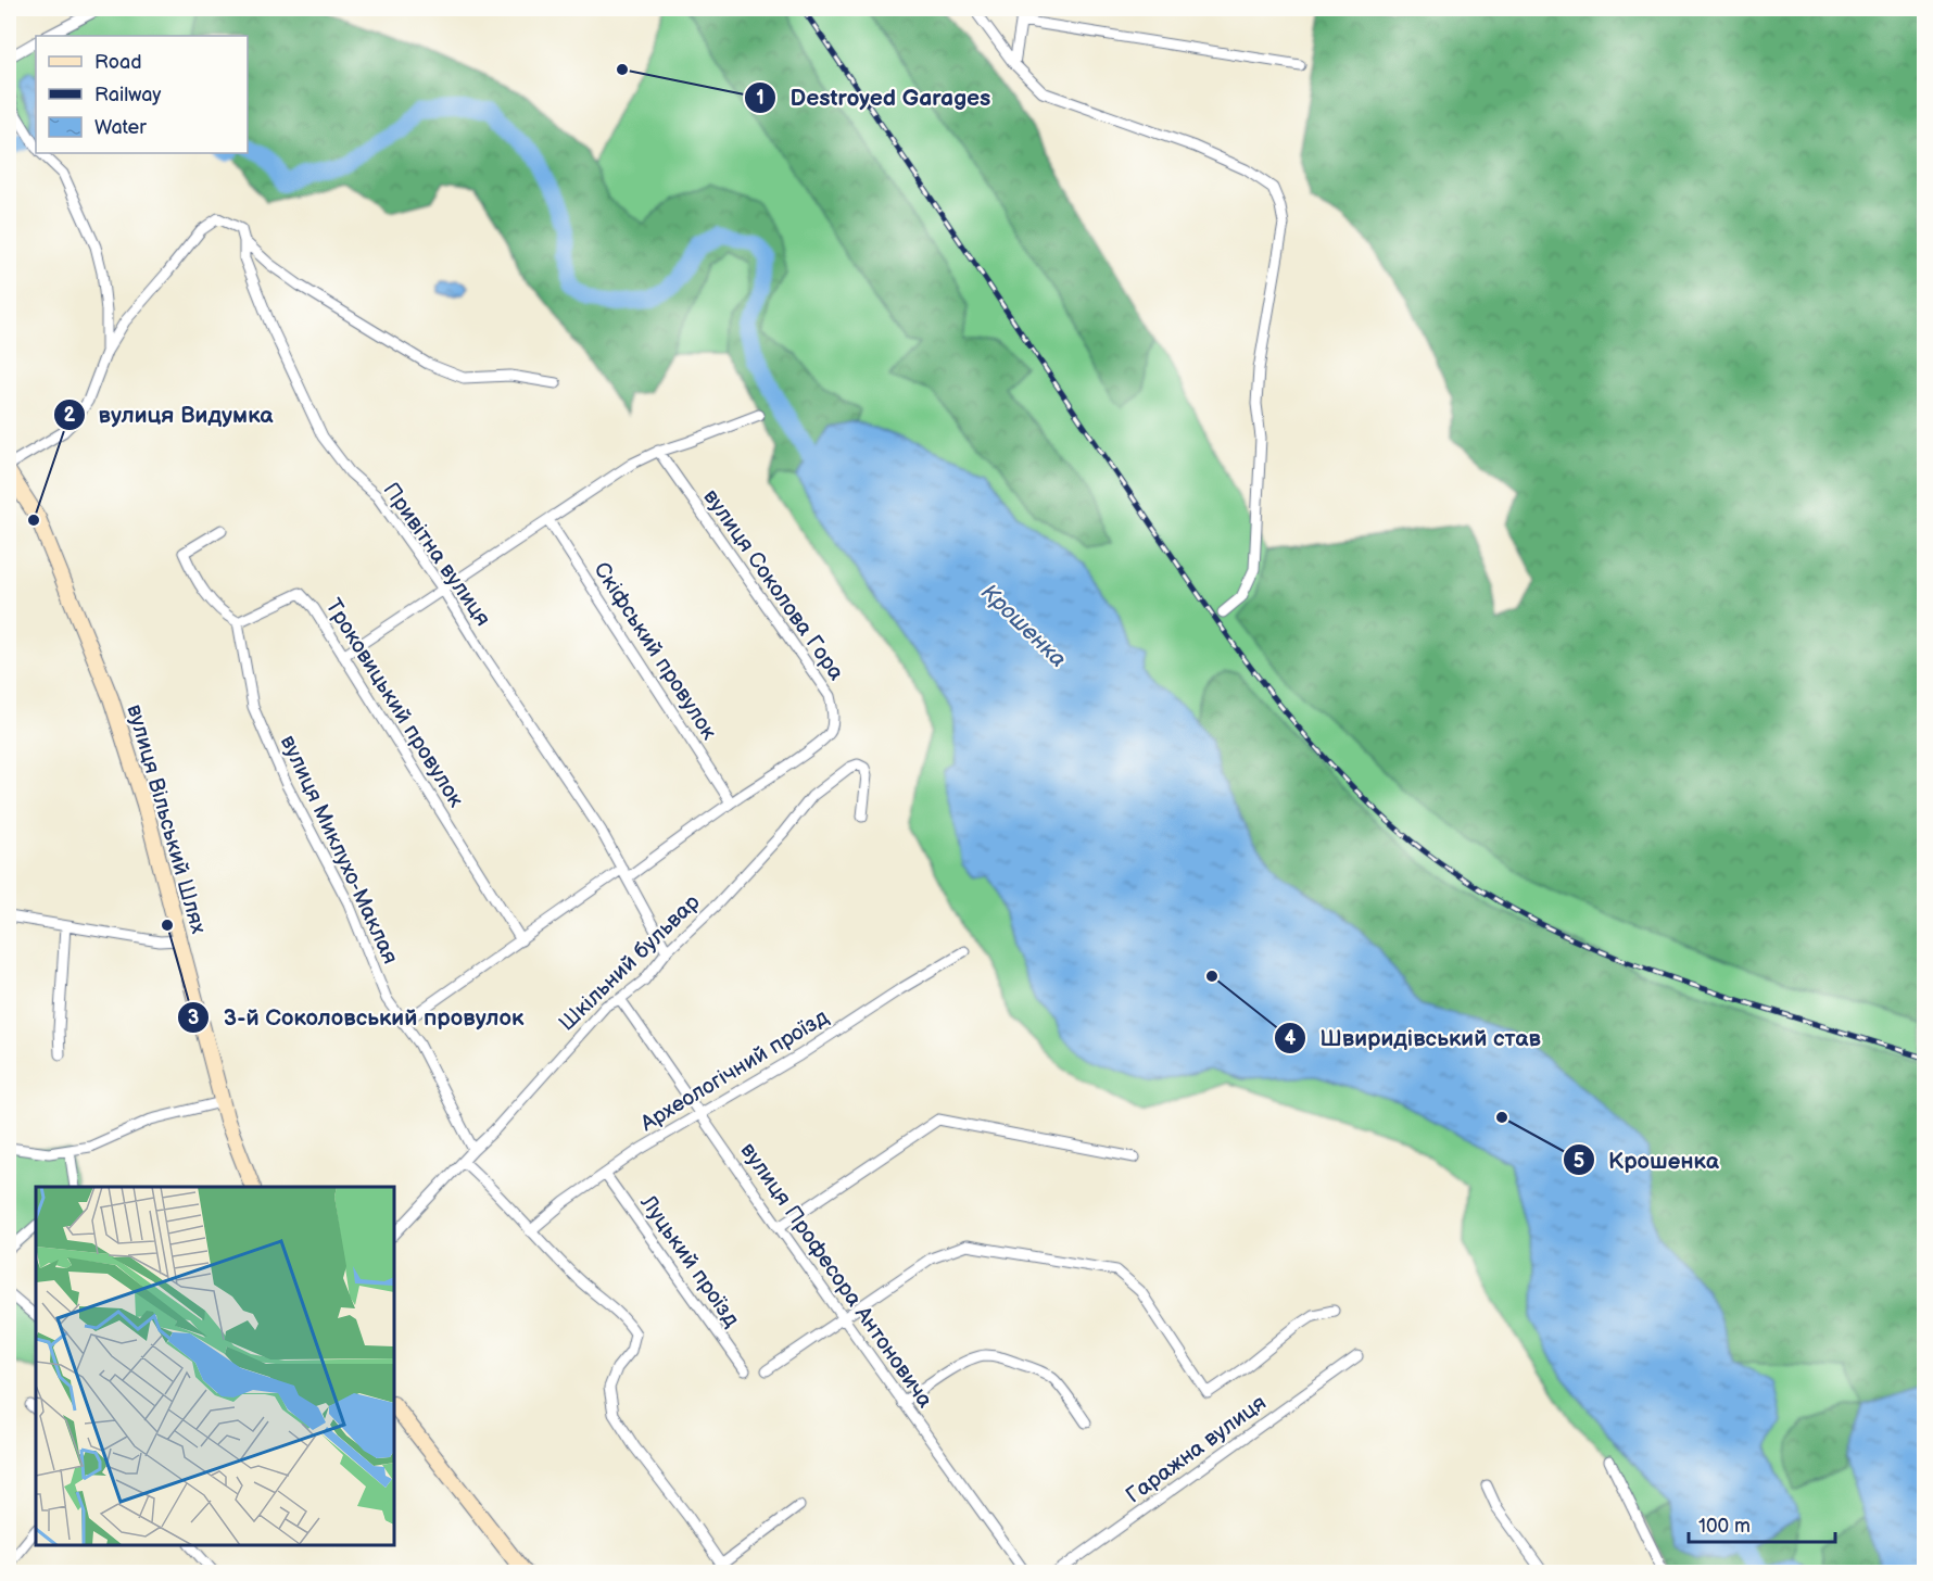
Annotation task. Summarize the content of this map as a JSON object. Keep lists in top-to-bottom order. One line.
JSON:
{"streets":{"street":["Привітна вулиця","вулиця Соколова Гора","Скіфський провулок","Троковицький провулок","вулиця Вільський Шлях","вулиця Миклухо-Маклая","Шкільний бульвар","Археологічний проїзд","Луцький проїзд","вулиця Професора Антоновича","Гаражна вулиця"]},"crossings":[["Привітна вулиця","вулиця Соколова Гора"],["вулиця Соколова Гора","Скіфський провулок"],["вулиця Соколова Гора","Троковицький провулок"],["вулиця Соколова Гора","вулиця Миклухо-Маклая"],["Троковицький провулок","вулиця Миклухо-Маклая"],["вулиця Миклухо-Маклая","Шкільний бульвар"],["Шкільний бульвар","вулиця Професора Антоновича"],["Археологічний проїзд","Луцький проїзд"],["Археологічний проїзд","вулиця Професора Антоновича"]],"water":["Крошенка"],"places":["Destroyed Garages","вулиця Видумка","3-й Соколовський провулок","Швиридівський став","Крошенка"],"legend":["Road","Railway","Water"],"scale_bar":"100 m"}
